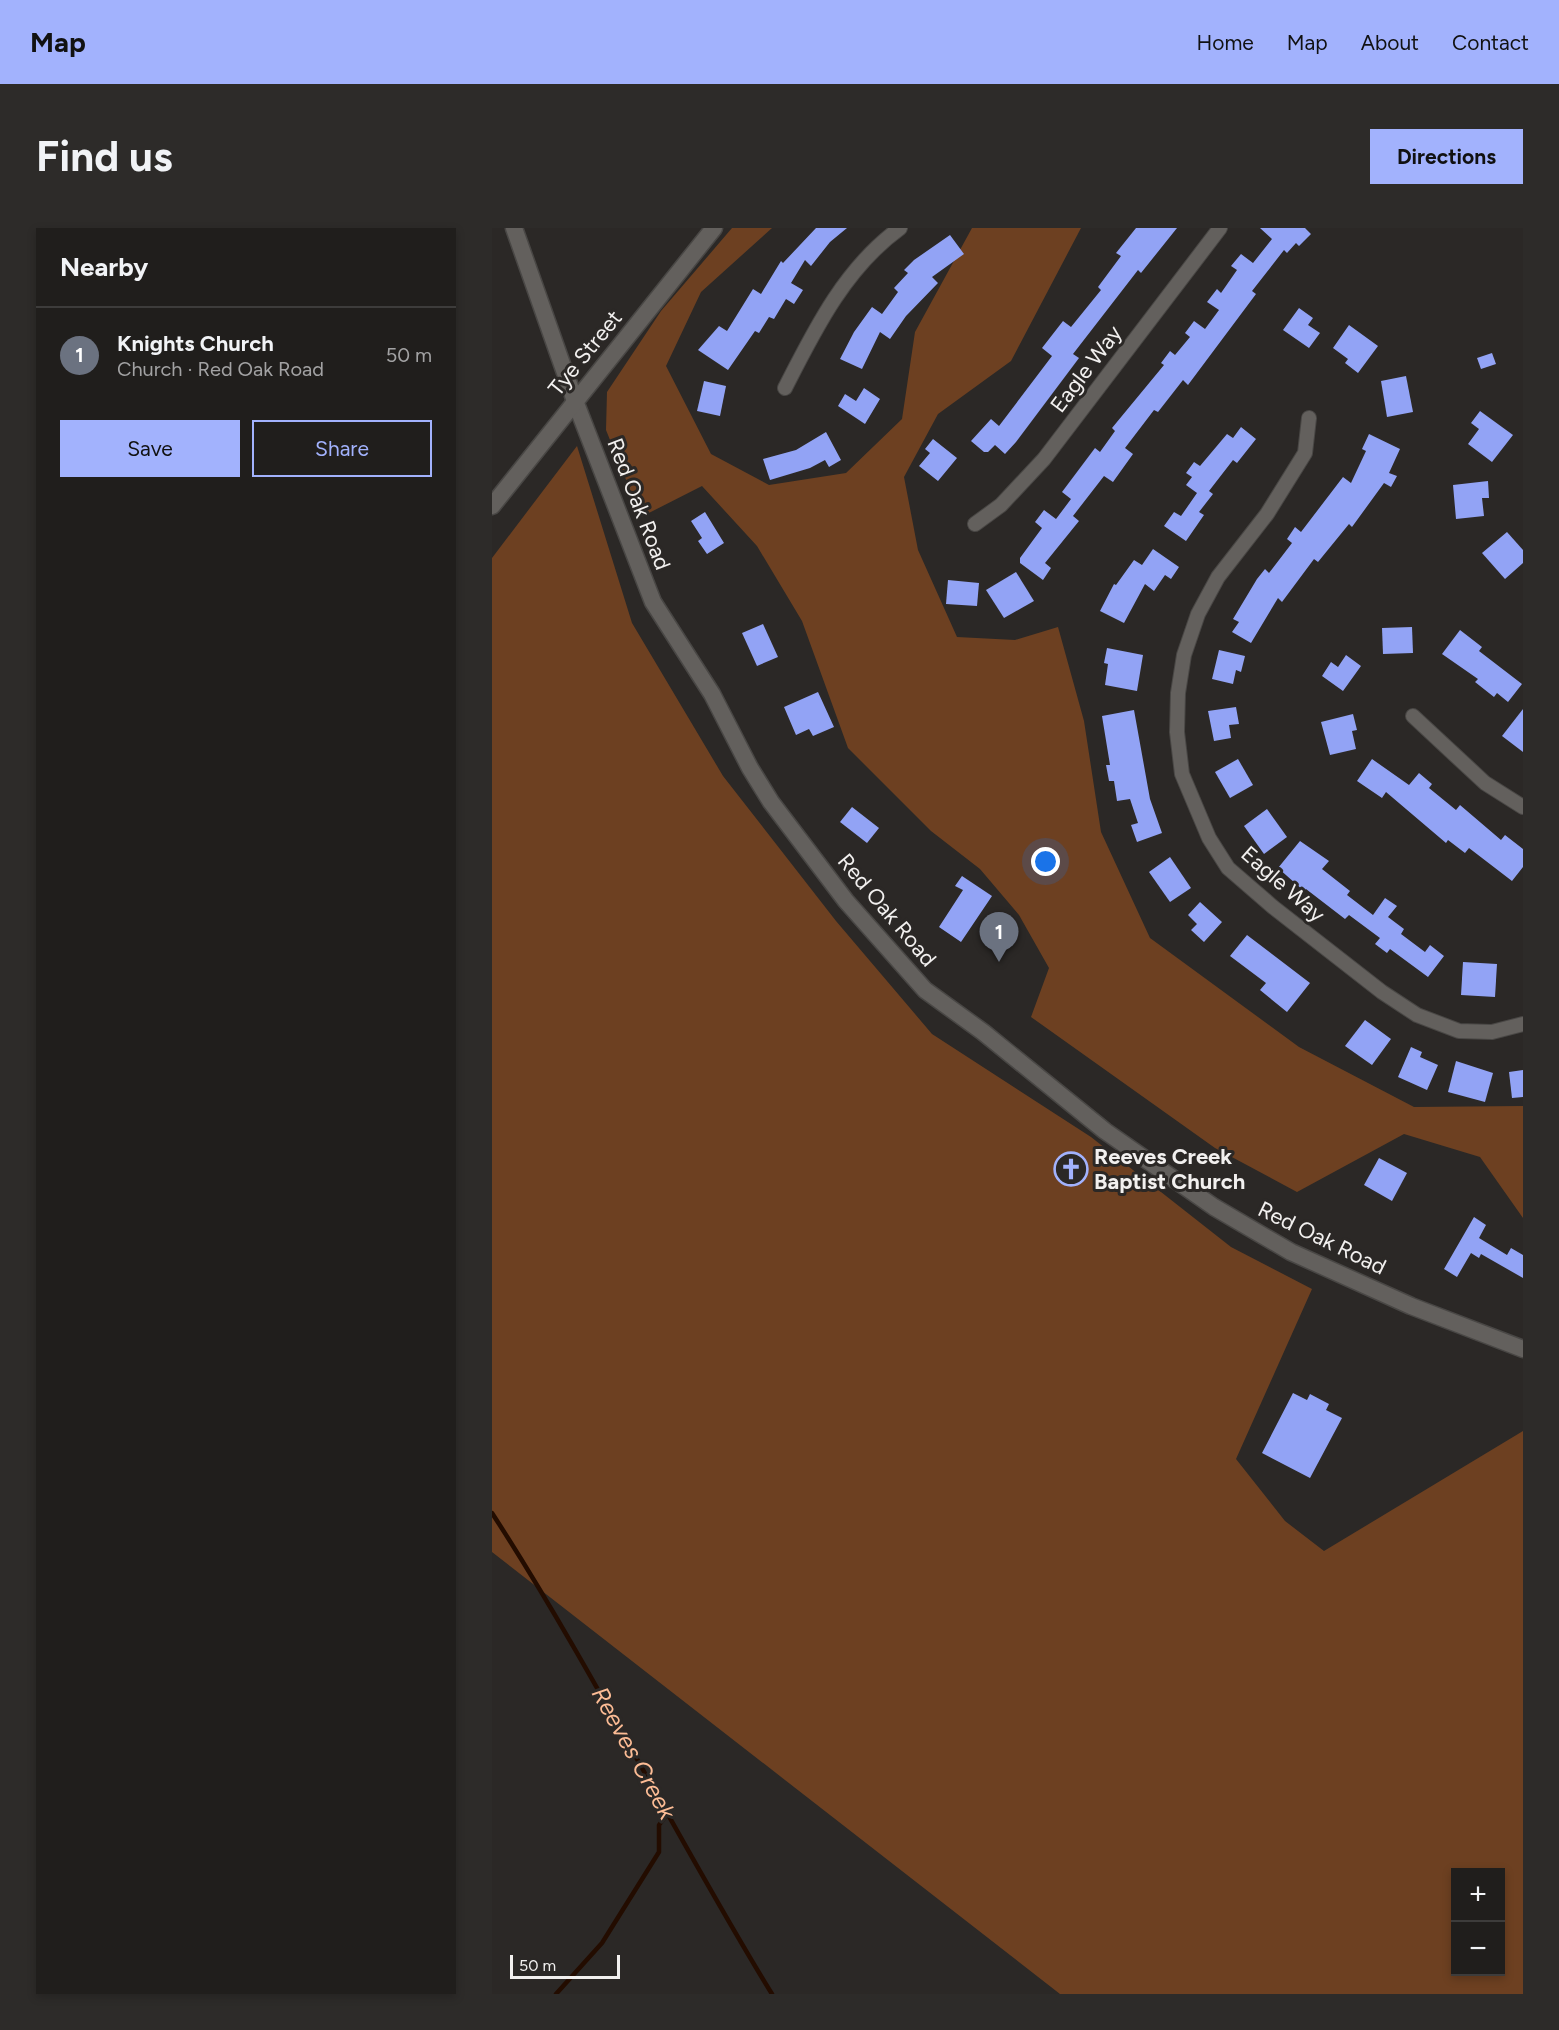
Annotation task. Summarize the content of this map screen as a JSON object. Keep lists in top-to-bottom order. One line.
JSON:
{"streets":{"street":["Tye Street","Eagle Way","Red Oak Road"]},"crossings":[["Tye Street","Red Oak Road"]],"water":["Reeves Creek"],"places":{"church":["Reeves Creek Baptist Church"]},"scale_bar":"50 m","page":{"header":"Map","nav":["Home","Map","About","Contact"],"buttons":["Directions",["Save","Share"]],"title":"Find us","heading":"Nearby","list":[{"mark":"1","name":"Knights Church","note":"Church · Red Oak Road","value":"50 m"}],"pins":"1","map_buttons":["+","−"],"scale":"50 m"}}
